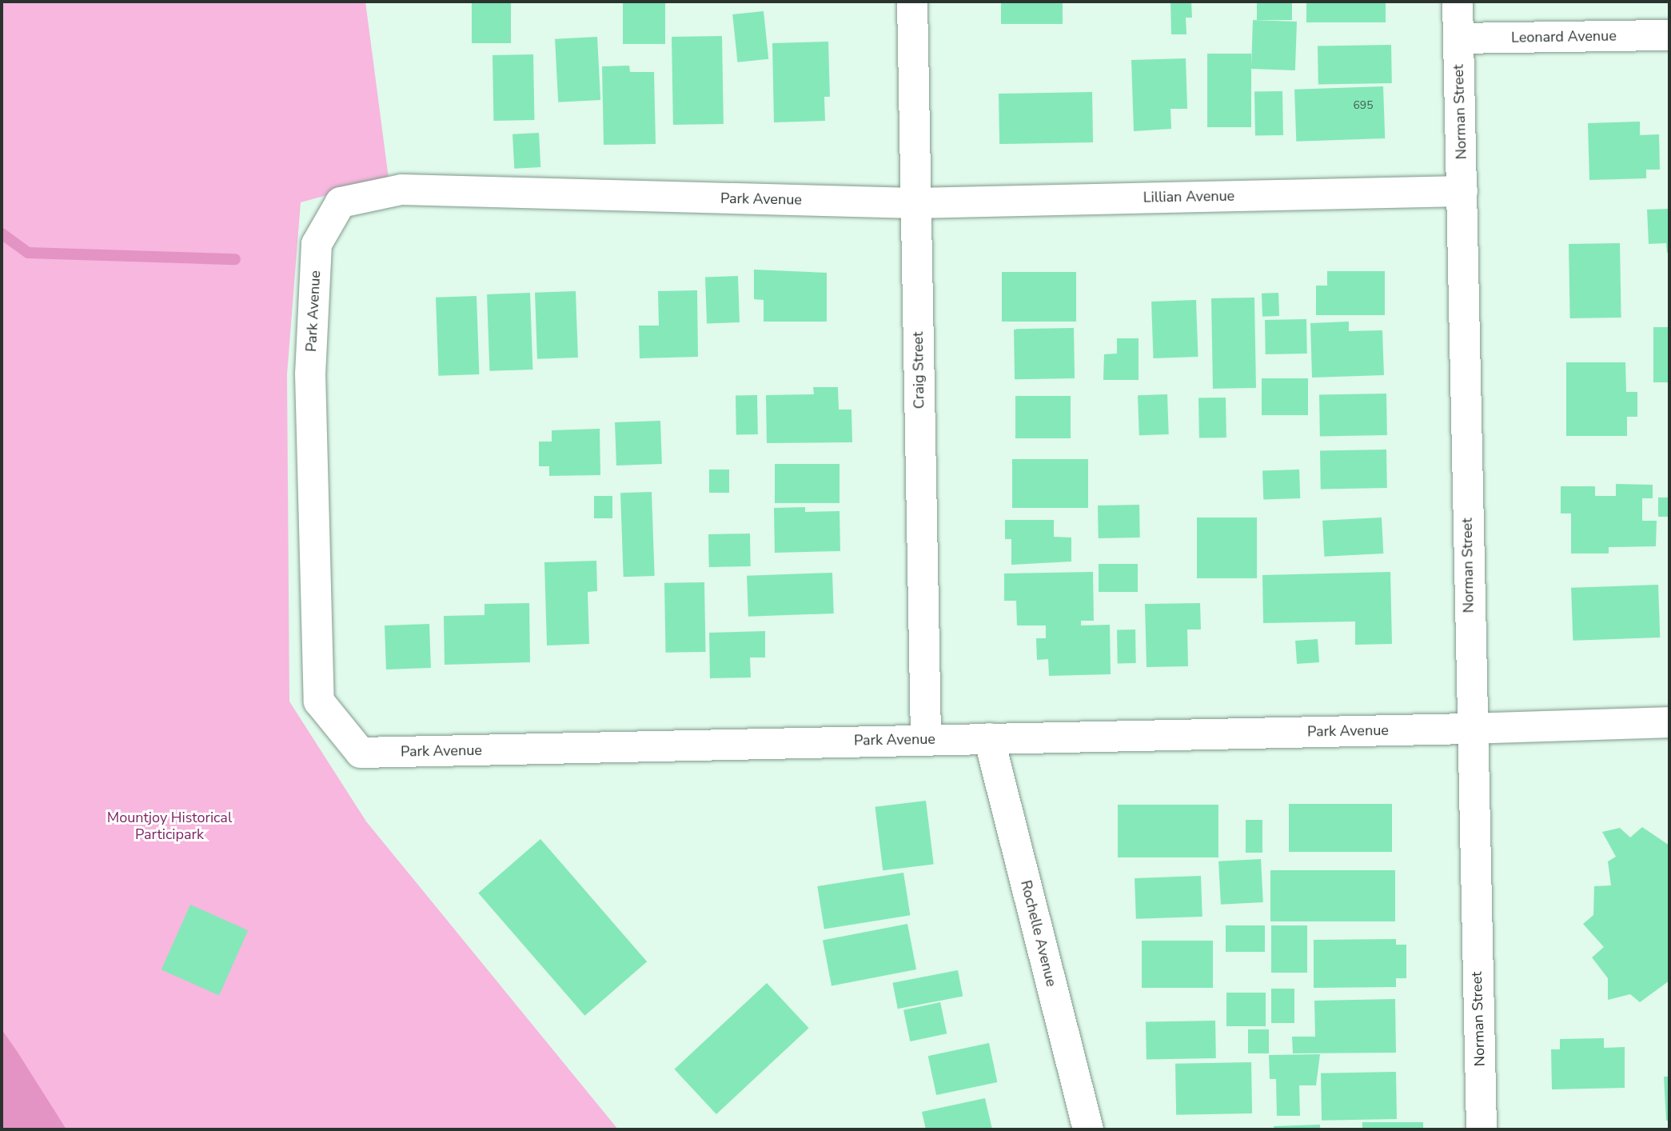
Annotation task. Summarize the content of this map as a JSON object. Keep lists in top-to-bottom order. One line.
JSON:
{"streets":{"street":["Leonard Avenue","Norman Street","Lillian Avenue","Park Avenue","Craig Street","Rochelle Avenue"]},"crossings":[["Leonard Avenue","Norman Street"],["Norman Street","Lillian Avenue"],["Norman Street","Park Avenue"],["Lillian Avenue","Park Avenue"],["Lillian Avenue","Craig Street"],["Park Avenue","Craig Street"],["Park Avenue","Rochelle Avenue"]],"parks":["Mountjoy Historical Participark"],"house_numbers":["695"]}
